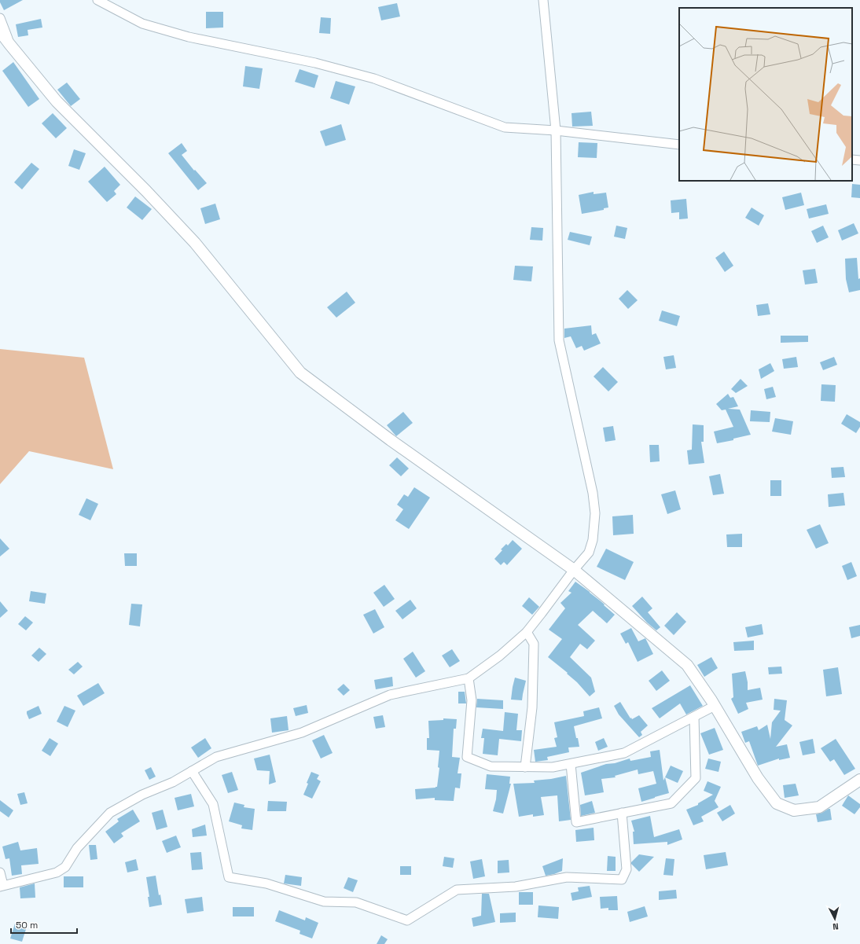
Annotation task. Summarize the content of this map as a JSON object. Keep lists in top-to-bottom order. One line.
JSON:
{"scale_bar":"50 m","north":"bottom"}
